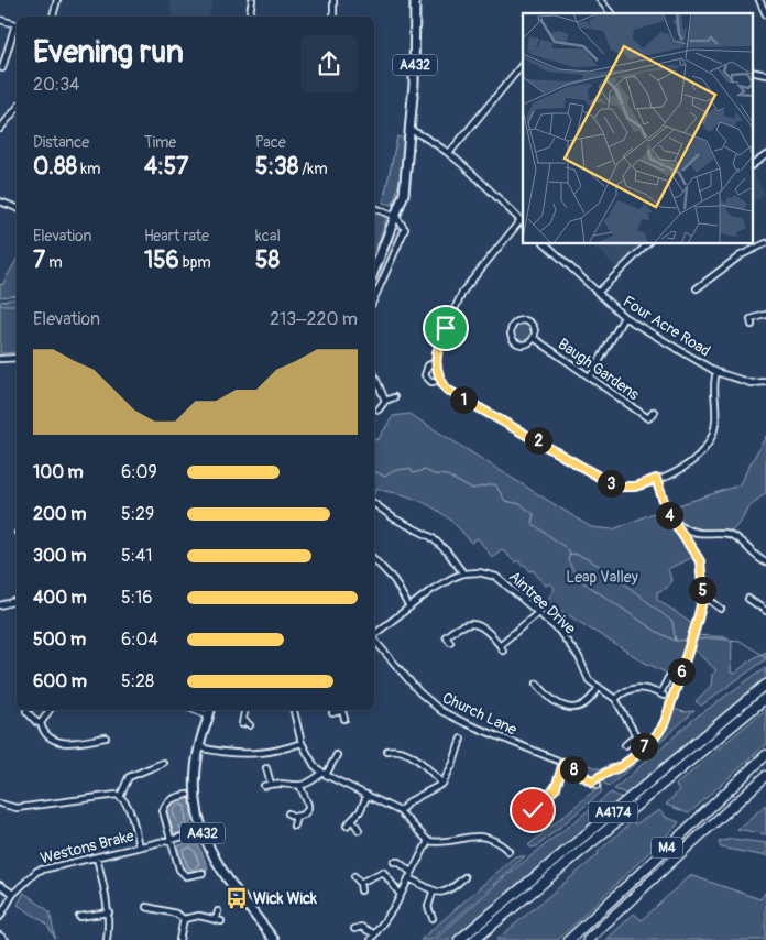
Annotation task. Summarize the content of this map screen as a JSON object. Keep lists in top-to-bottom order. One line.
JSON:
{"streets":{"highway":["A4174","M4"],"main road":["A432"],"street":["Four Acre Road","Baugh Gardens","Aintree Drive","Church Lane","Westons Brake"]},"crossings":[["A432","Westons Brake"]],"parks":["Leap Valley"],"places":{"bus stop":["Wick Wick"]},"page":{"heading":["Evening run","20:34"],"stats":[["Distance","0.88 km"],["Time","4:57"],["Pace","5:38 /km"],["Elevation","7 m"],["Heart rate","156 bpm"],["kcal","58"]],"chart":["Elevation","213–220 m"],"pins":["1","2","3","4","5","6","7","8"],"list":[{"name":"100 m","note":"6:09"},{"name":"200 m","note":"5:29"},{"name":"300 m","note":"5:41"},{"name":"400 m","note":"5:16"},{"name":"500 m","note":"6:04"},{"name":"600 m","note":"5:28"}]}}
